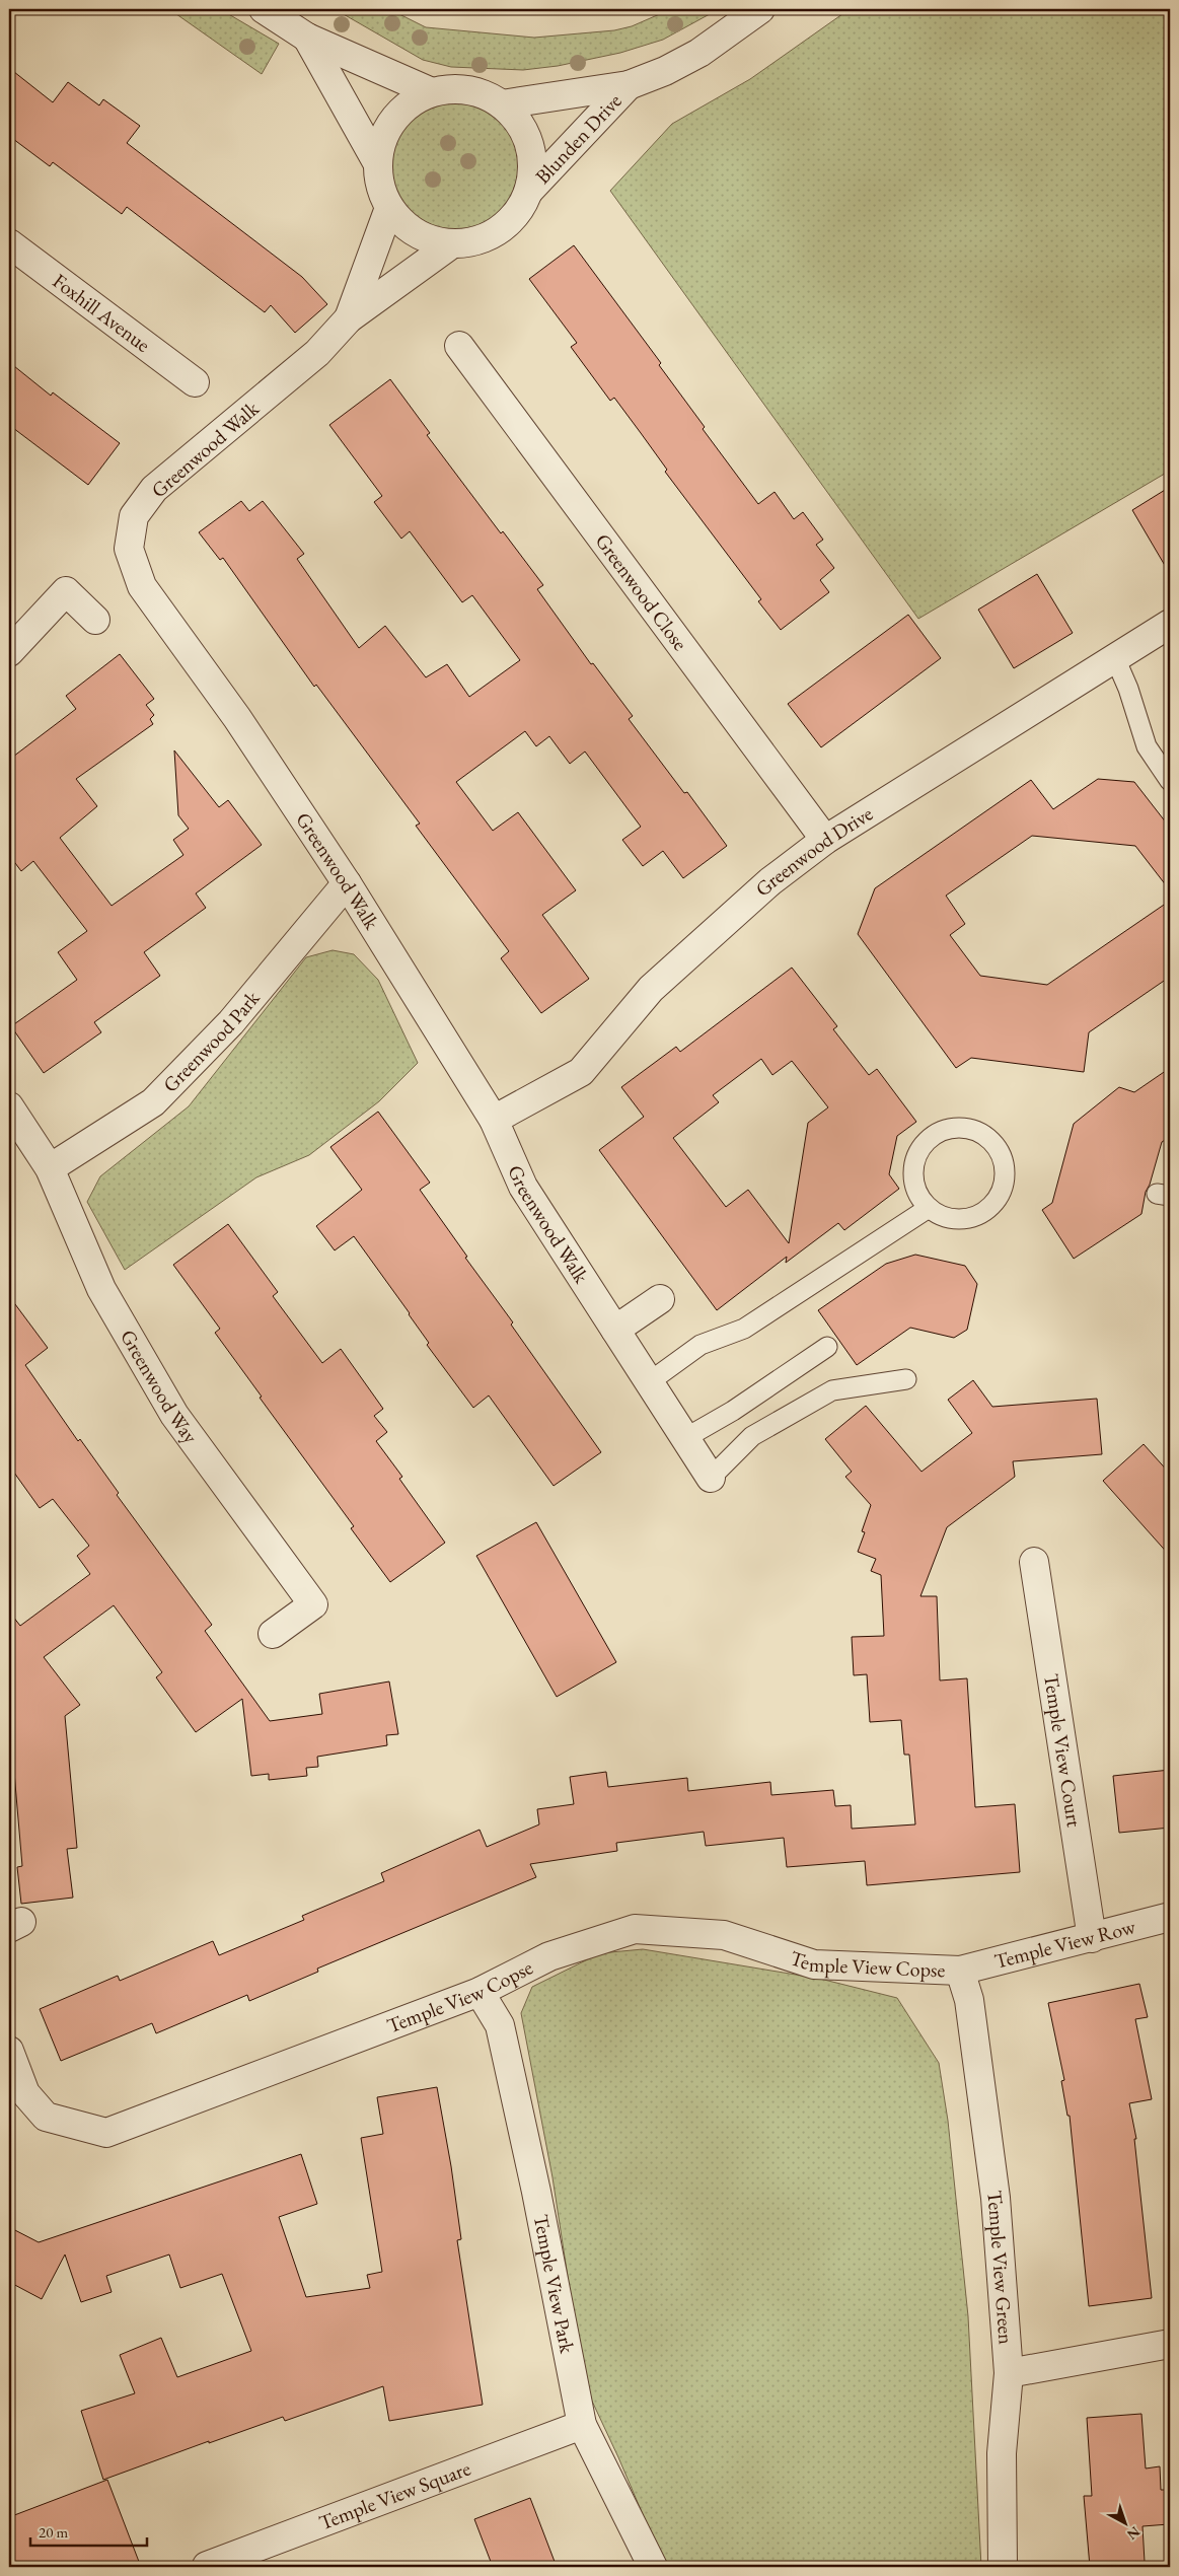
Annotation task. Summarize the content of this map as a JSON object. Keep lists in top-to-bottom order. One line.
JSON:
{"streets":{"street":["Blunden Drive","Foxhill Avenue","Greenwood Walk","Greenwood Close","Greenwood Drive","Greenwood Park","Greenwood Way","Temple View Court","Temple View Row","Temple View Copse","Temple View Green","Temple View Park","Temple View Square"]},"crossings":[["Blunden Drive","Greenwood Walk"],["Greenwood Walk","Greenwood Drive"],["Greenwood Walk","Greenwood Park"],["Greenwood Close","Greenwood Drive"],["Greenwood Park","Greenwood Way"],["Temple View Court","Temple View Row"],["Temple View Row","Temple View Copse"],["Temple View Row","Temple View Green"],["Temple View Copse","Temple View Green"],["Temple View Copse","Temple View Park"],["Temple View Park","Temple View Square"]],"scale_bar":"20 m","north":"bottom right"}
